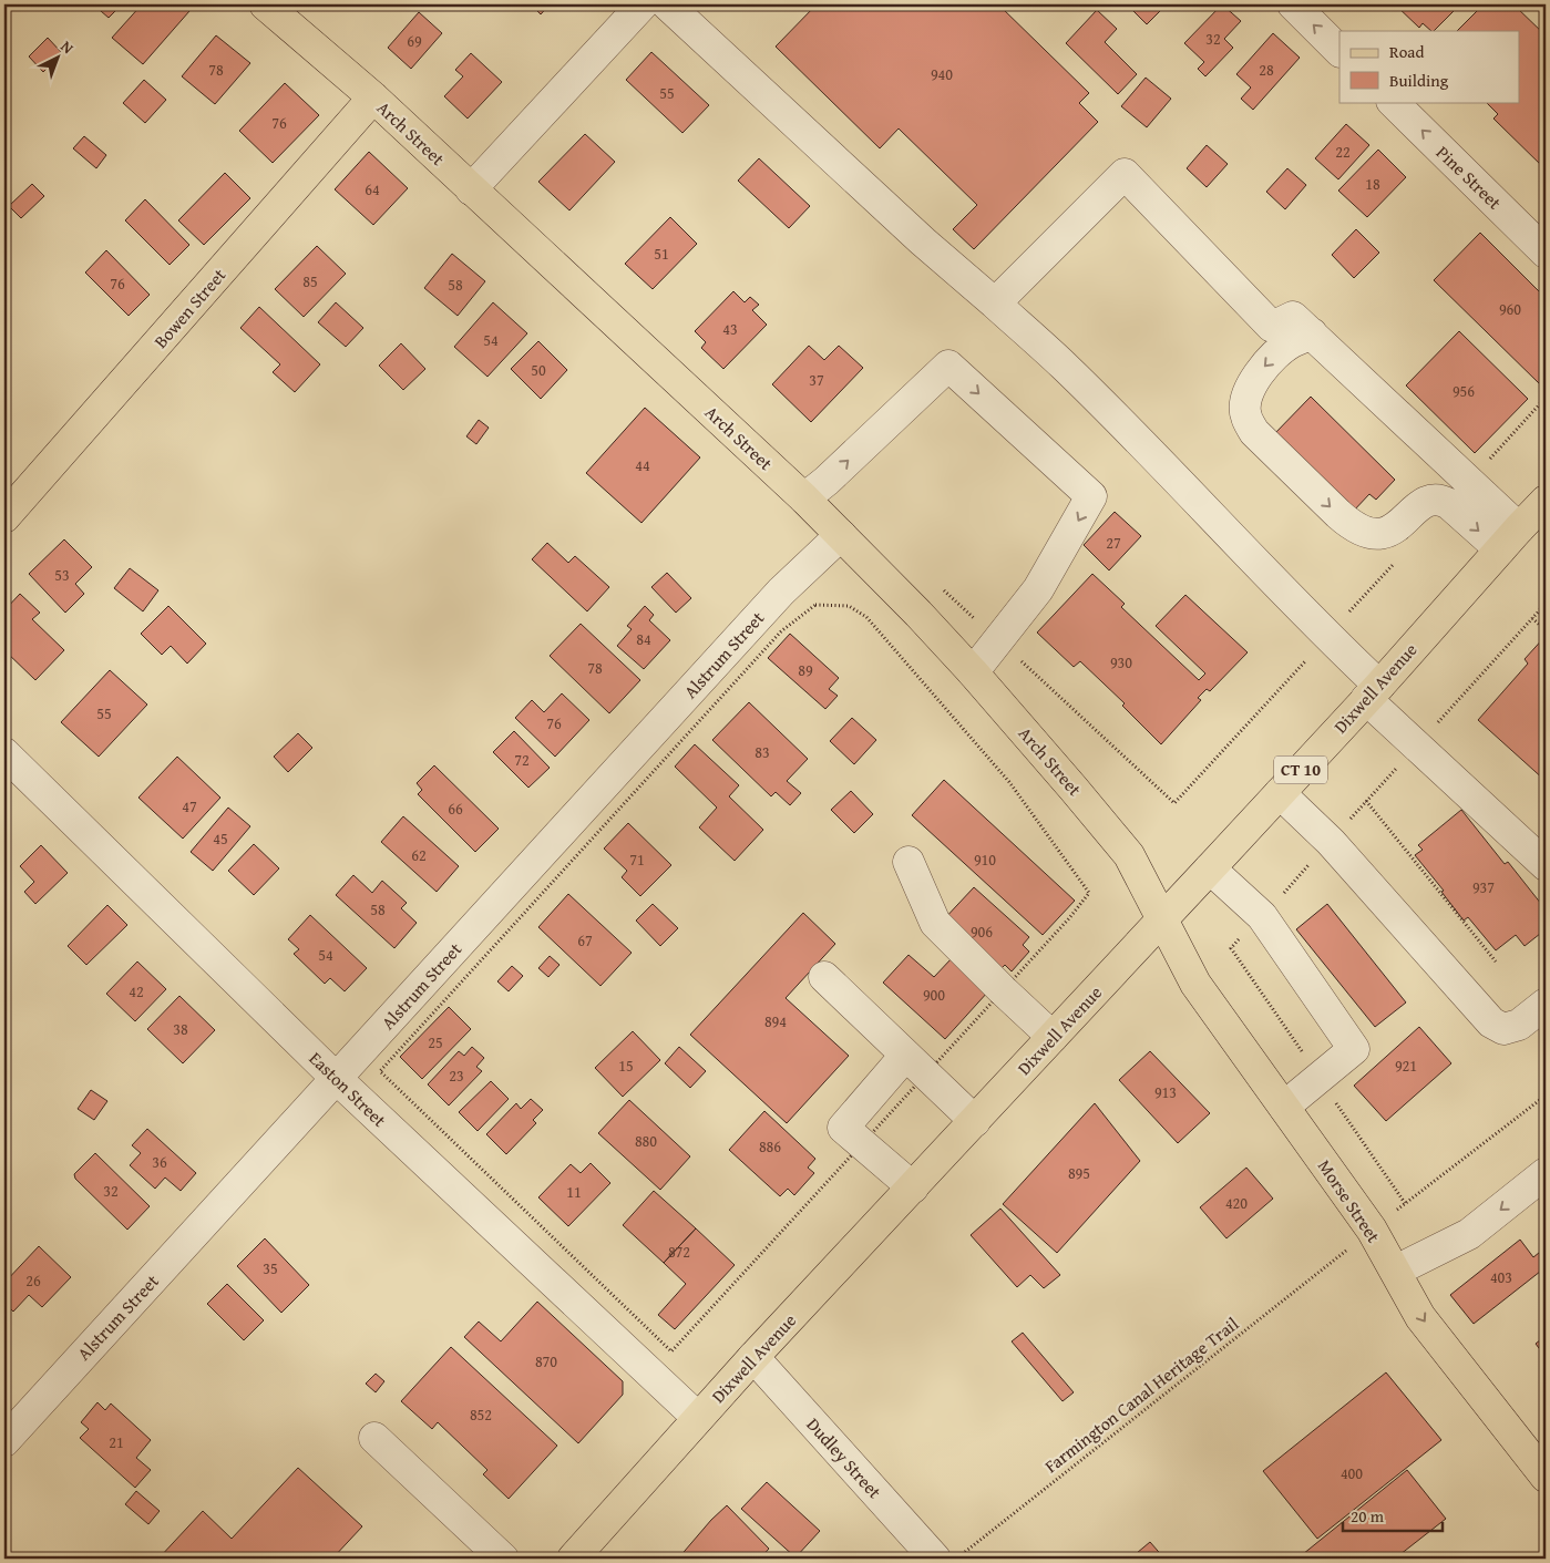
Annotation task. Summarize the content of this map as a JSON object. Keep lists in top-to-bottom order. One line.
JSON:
{"streets":{"main road":["Arch Street","Bowen Street","Dixwell Avenue","CT 10","Morse Street"],"street":["Pine Street","Alstrum Street","Easton Street","Dudley Street"],"path":["Farmington Canal Heritage Trail"]},"crossings":[["Arch Street","Bowen Street"],["Arch Street","Alstrum Street"],["Arch Street","Dixwell Avenue"],["Arch Street","Morse Street"],["Alstrum Street","Easton Street"],["Dixwell Avenue","Easton Street"],["Dixwell Avenue","Morse Street"],["Dixwell Avenue","Dudley Street"]],"one_way":["Morse Street"],"house_numbers":["32","69","78","28","940","55","76","22","18","64","51","85","76","58","960","43","54","50","37","956","44","27","53","84","930","78","89","55","76","83","72","47","66","45","62","71","910","937","58","906","67","54","42","900","894","38","25","15","921","23","913","880","886","36","895","32","11","420","872","35","403","26","870","852","21","400"],"legend":["Road","Building"],"scale_bar":"20 m","north":"top right"}
